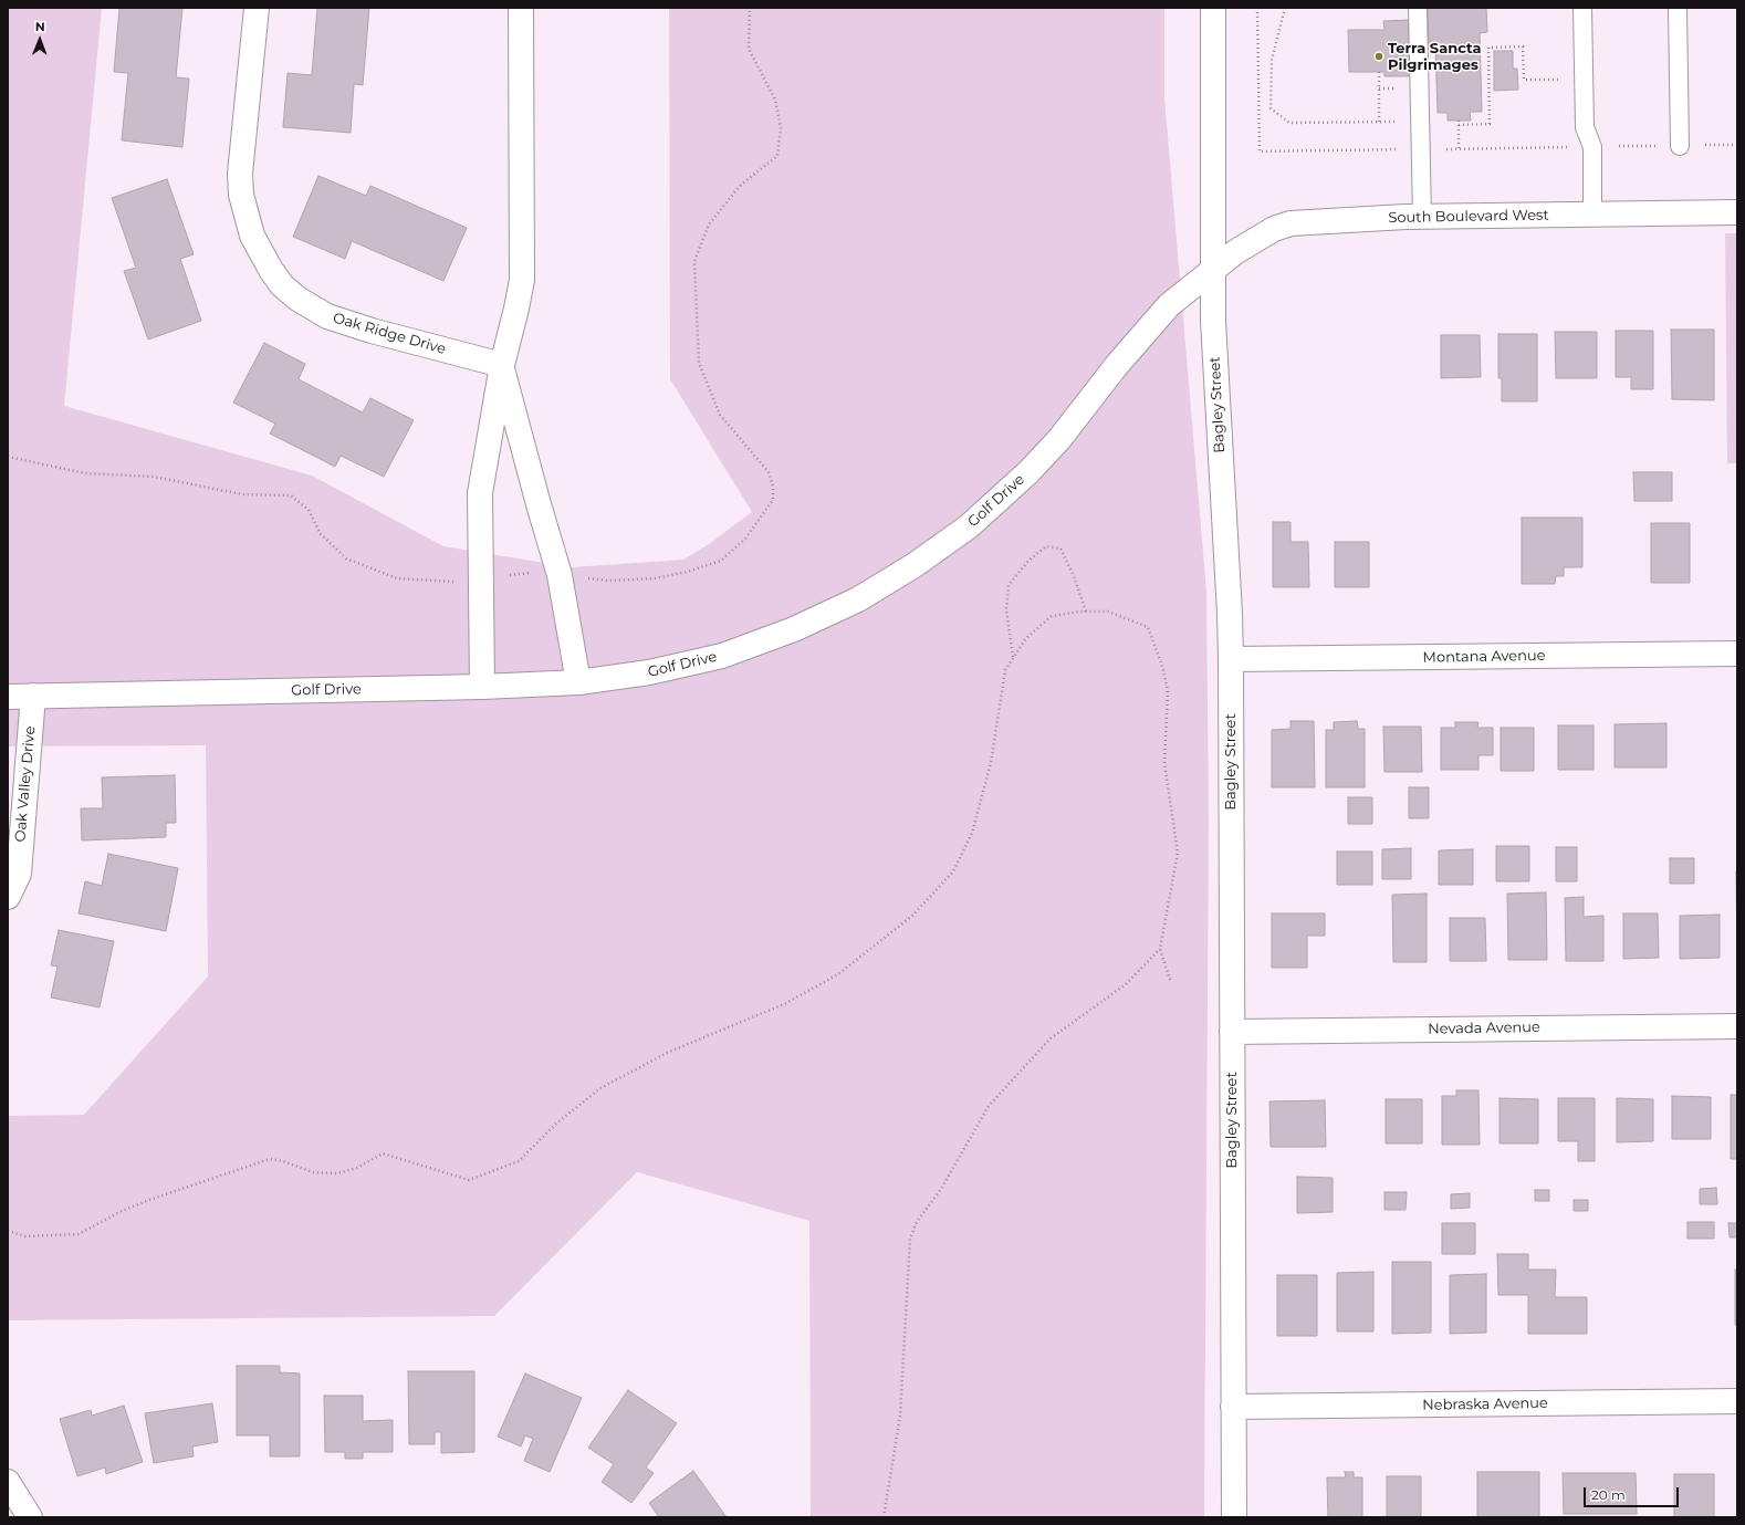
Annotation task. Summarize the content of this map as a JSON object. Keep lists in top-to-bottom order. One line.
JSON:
{"streets":{"street":["South Boulevard West","Oak Ridge Drive","Bagley Street","Golf Drive","Montana Avenue","Oak Valley Drive","Nevada Avenue","Nebraska Avenue"]},"crossings":[["South Boulevard West","Bagley Street"],["South Boulevard West","Golf Drive"],["Bagley Street","Golf Drive"],["Bagley Street","Montana Avenue"],["Bagley Street","Nevada Avenue"],["Bagley Street","Nebraska Avenue"],["Golf Drive","Oak Valley Drive"]],"places":["Terra Sancta Pilgrimages"],"scale_bar":"20 m","north":"top"}
